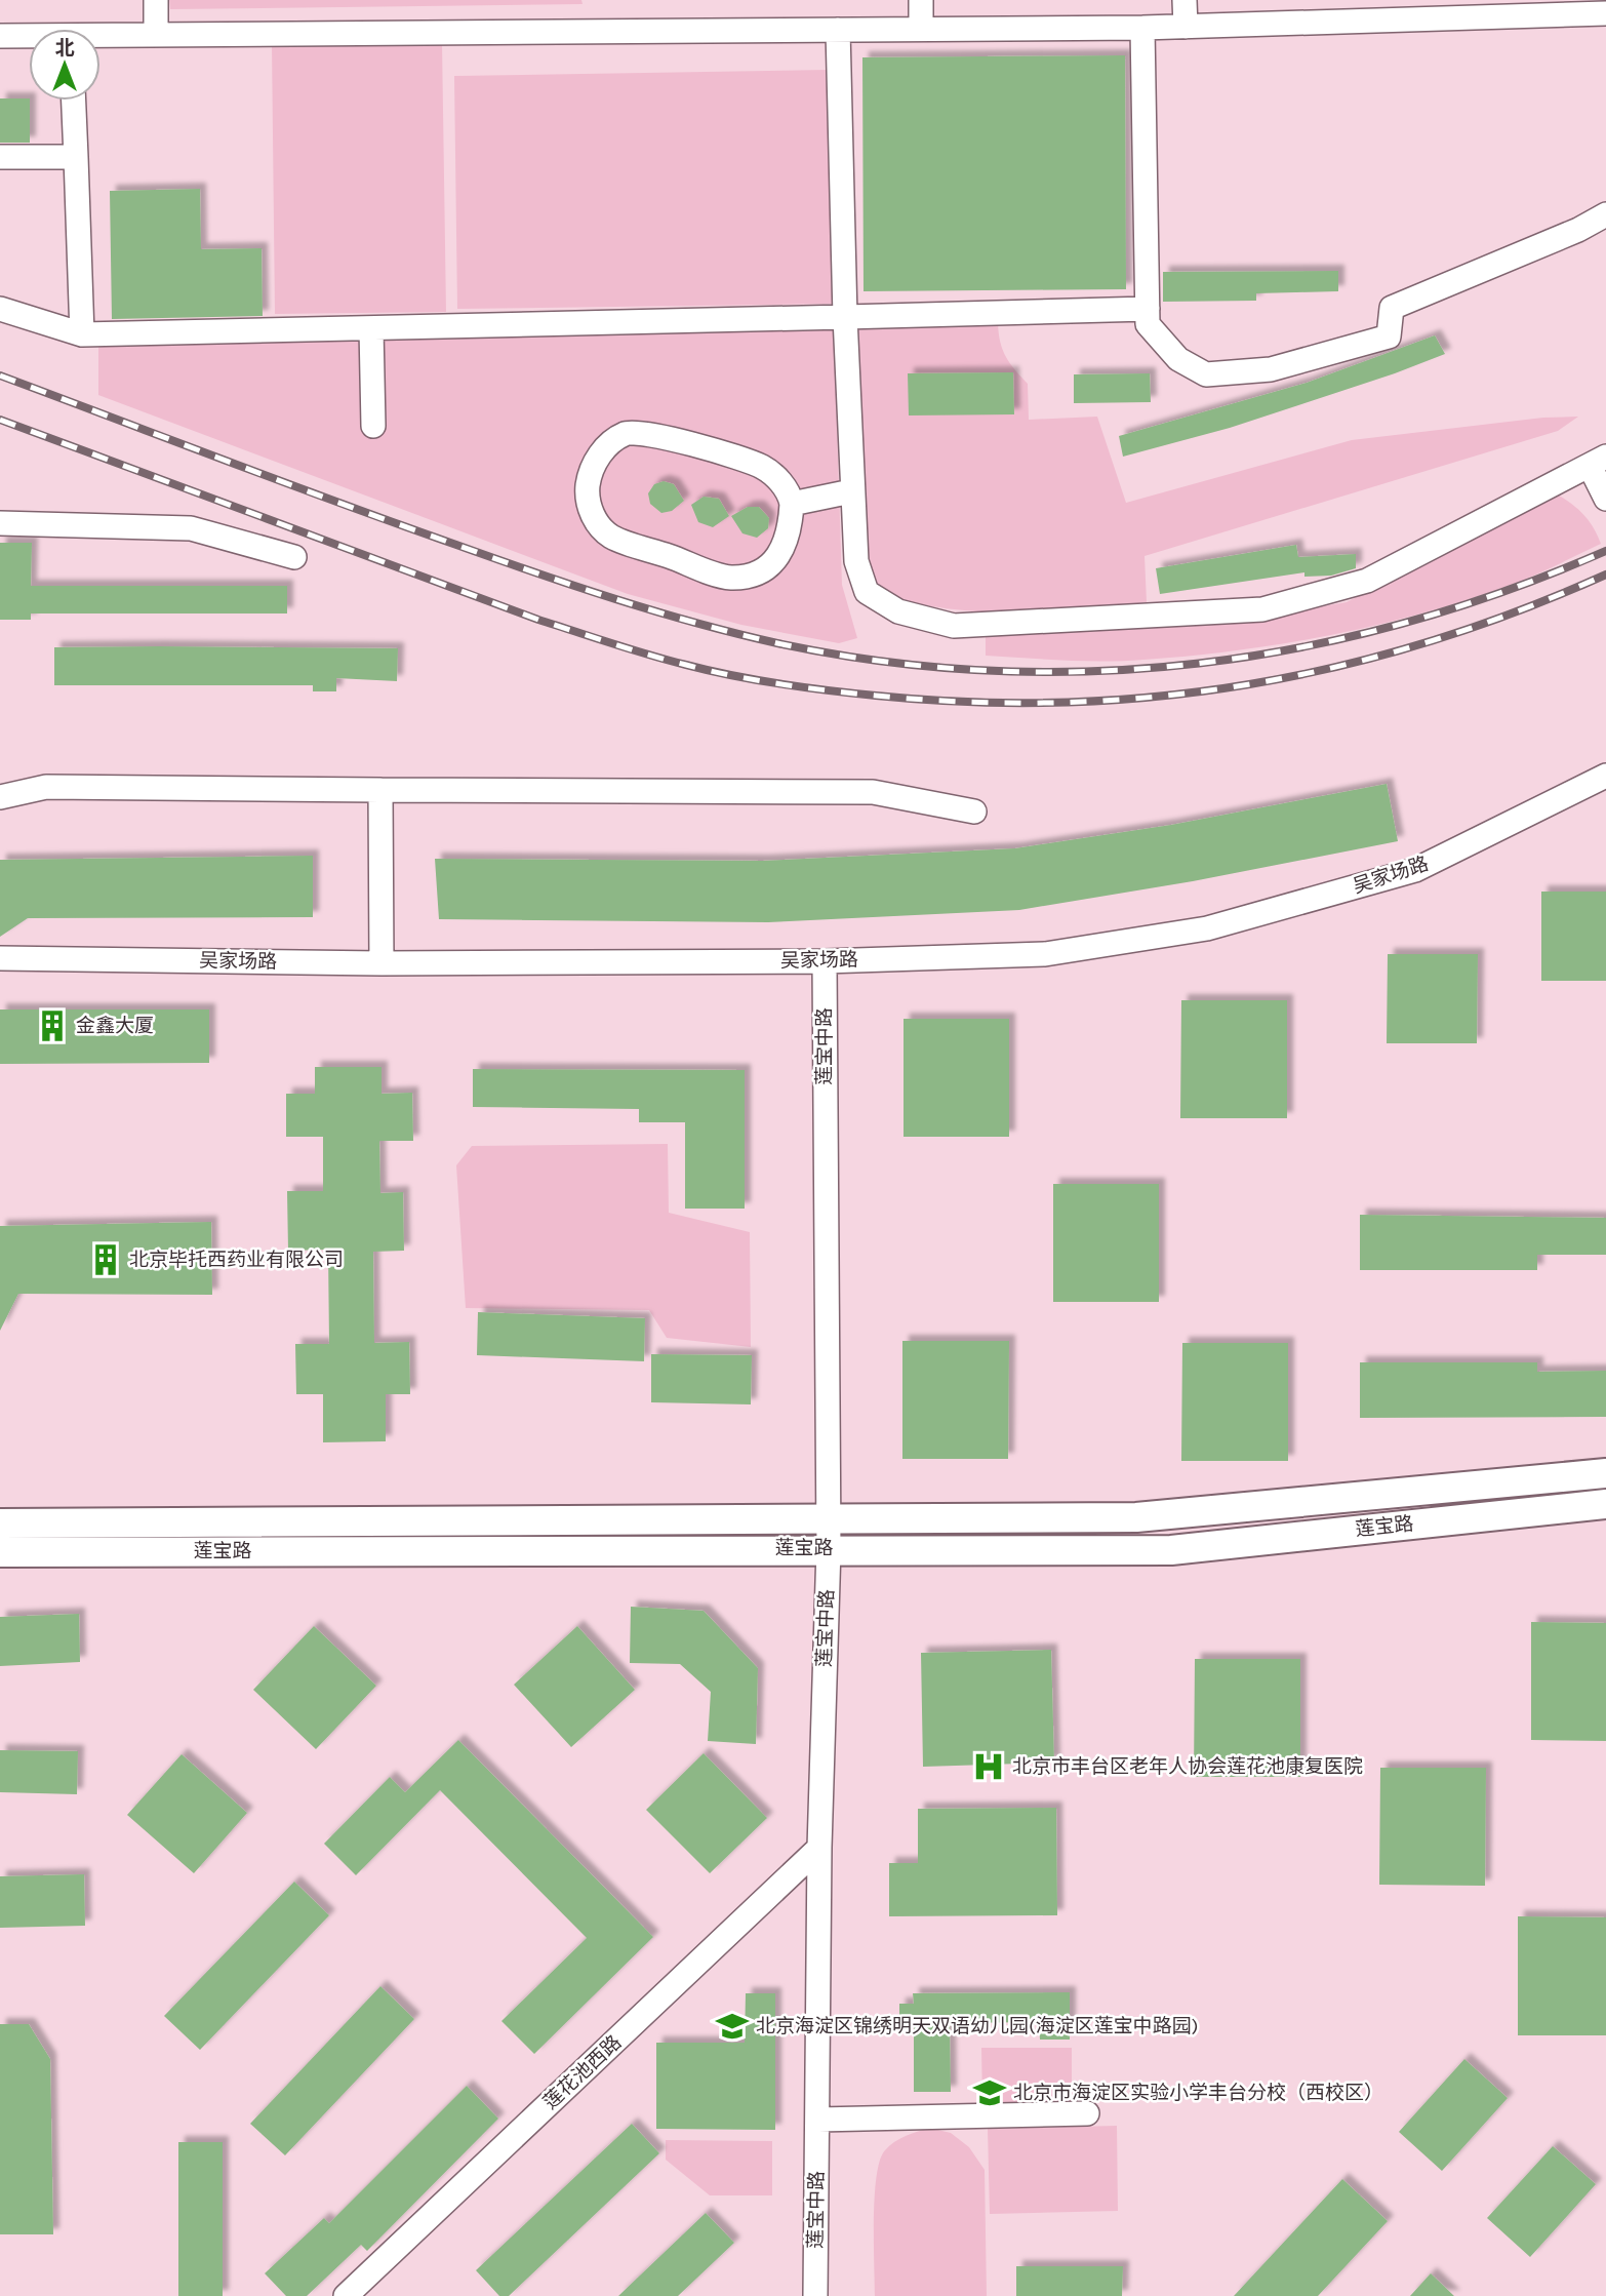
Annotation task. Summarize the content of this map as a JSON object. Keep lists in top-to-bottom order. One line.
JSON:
{"streets":{"main road":["莲宝路"],"street":["吴家场路","莲宝中路","莲花池西路"]},"crossings":[["吴家场路","莲宝中路"],["莲宝中路","莲宝路"],["莲宝中路","莲花池西路"]],"places":{"building":["金鑫大厦","北京毕托西药业有限公司"],"hospital":["北京市丰台区老年人协会莲花池康复医院"],"school or university":["北京海淀区锦绣明天双语幼儿园(海淀区莲宝中路园)","北京市海淀区实验小学丰台分校（西校区）"]},"north":"top"}
